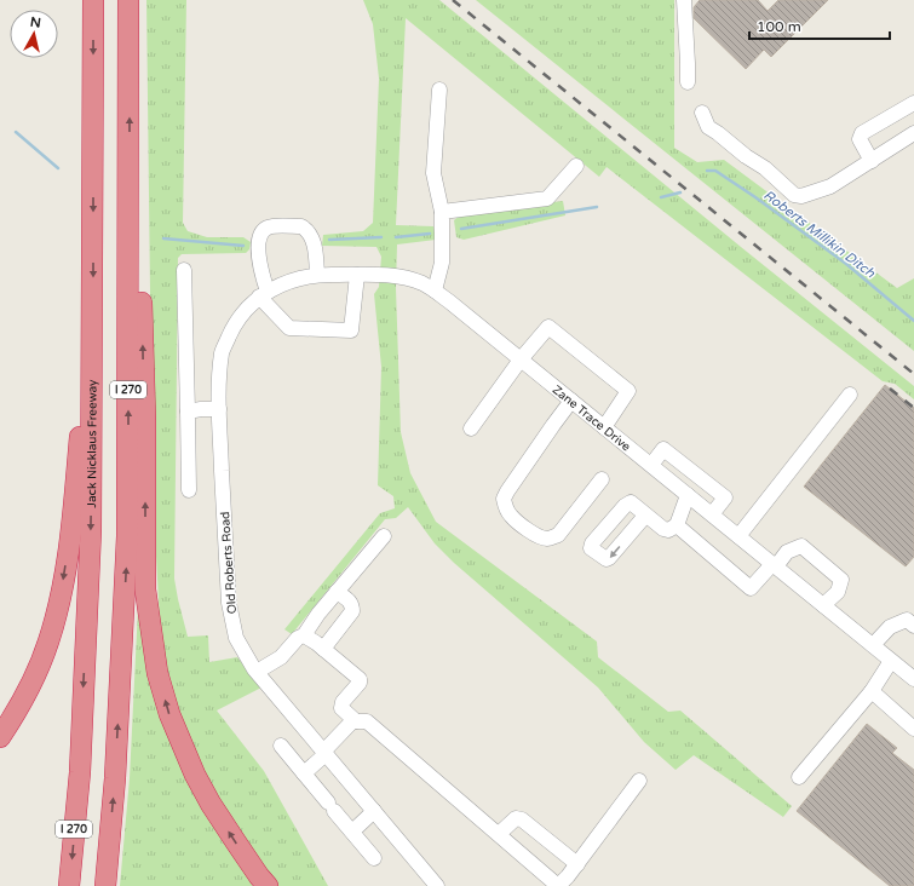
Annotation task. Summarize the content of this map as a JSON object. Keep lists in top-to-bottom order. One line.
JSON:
{"streets":{"highway":["I 270","Jack Nicklaus Freeway"],"street":["Zane Trace Drive","Old Roberts Road"]},"crossings":[["Zane Trace Drive","Old Roberts Road"]],"water":["Roberts Millikin Ditch"],"scale_bar":"100 m","north":"top"}
